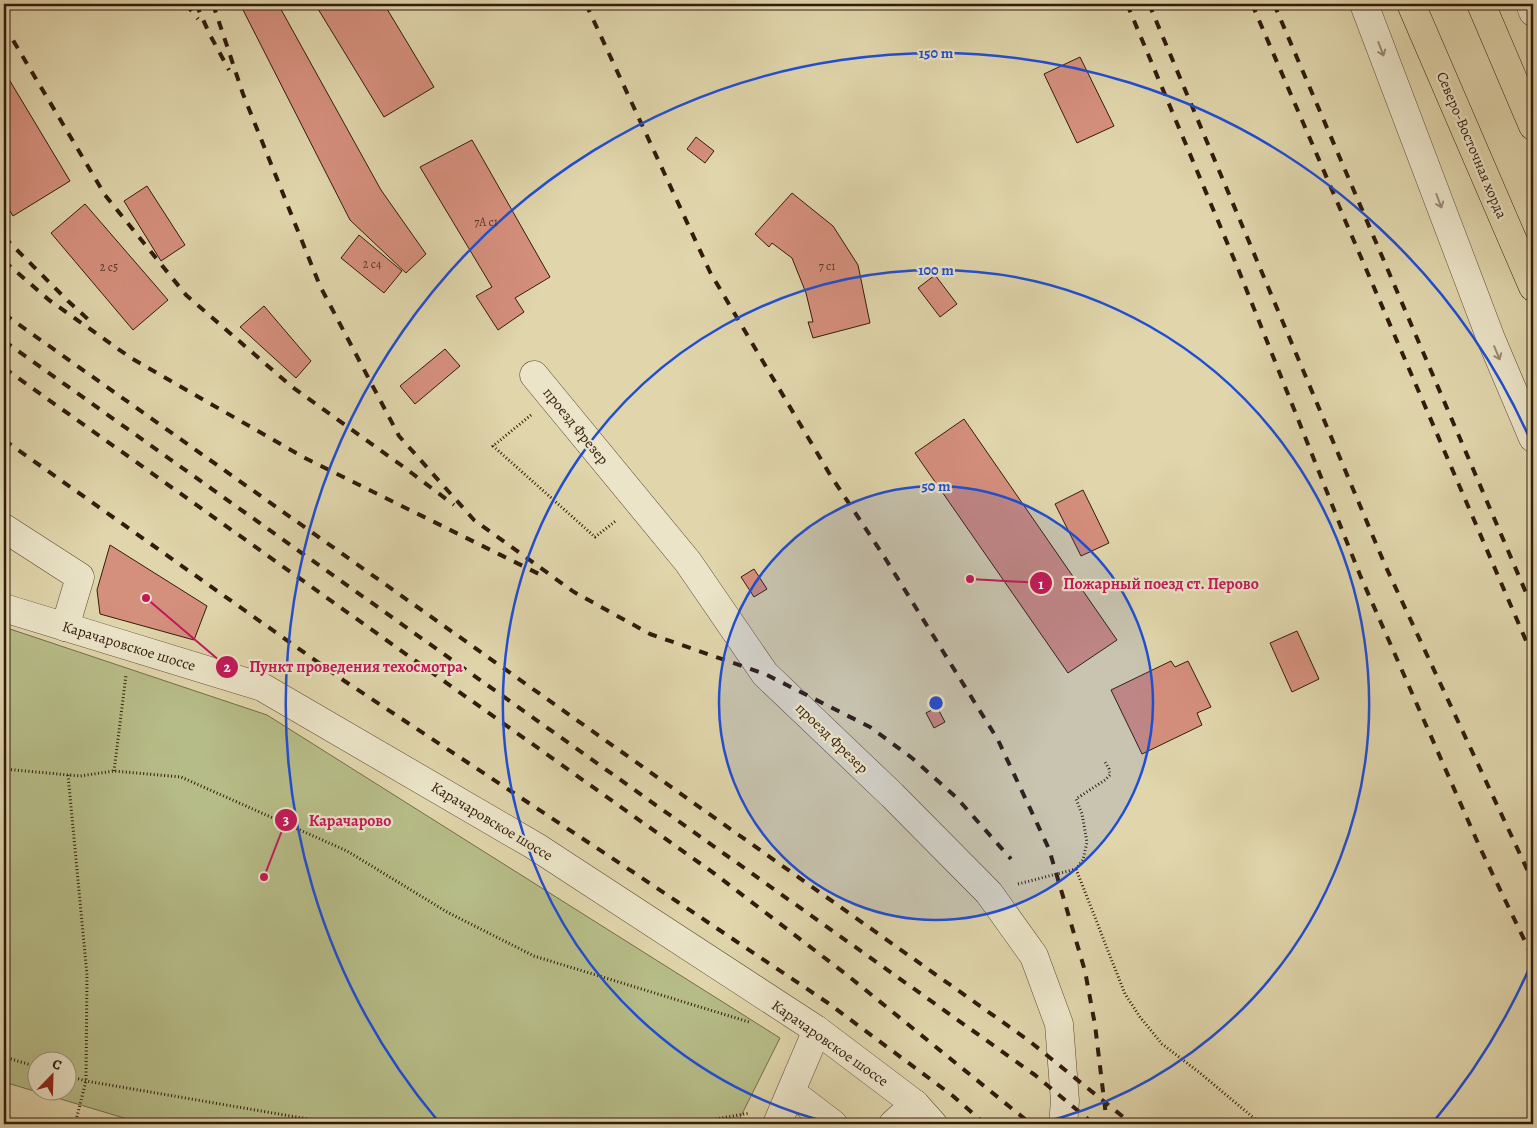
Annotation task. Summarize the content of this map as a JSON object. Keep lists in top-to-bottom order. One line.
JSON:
{"streets":{"main road":["Северо-Восточная хорда"],"street":["проезд Фрезер","Карачаровское шоссе"]},"places":["Пожарный поезд ст. Перово","Пункт проведения техосмотра","Карачарово"],"house_numbers":["7А с1","2 с4","7 c1","2 с5"],"north":"top right","rings":["150 m","100 m","50 m"]}
